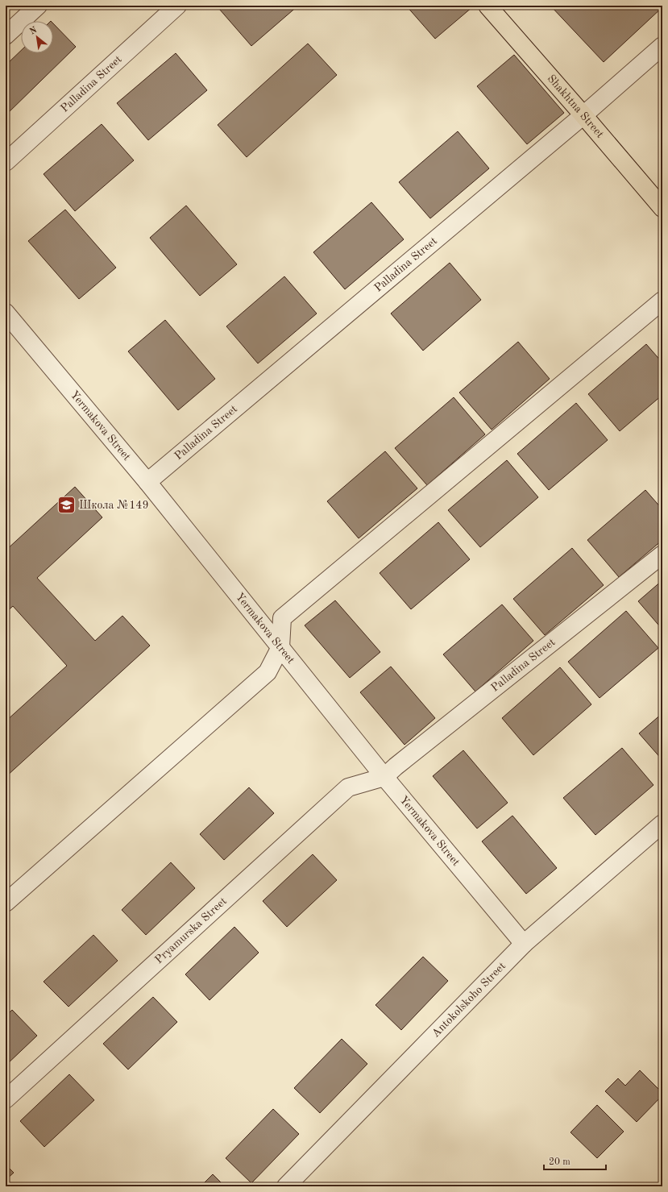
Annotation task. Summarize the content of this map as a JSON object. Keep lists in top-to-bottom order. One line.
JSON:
{"streets":{"main road":["Shakhtna Street"],"street":["Palladina Street","Yermakova Street","Pryamurska Street","Antokolskoho Street"]},"crossings":[["Palladina Street","Shakhtna Street"],["Palladina Street","Yermakova Street"],["Palladina Street","Pryamurska Street"],["Yermakova Street","Pryamurska Street"],["Yermakova Street","Antokolskoho Street"]],"places":{"school or university":["Школа №149"]},"scale_bar":"20 m","north":"top left"}
